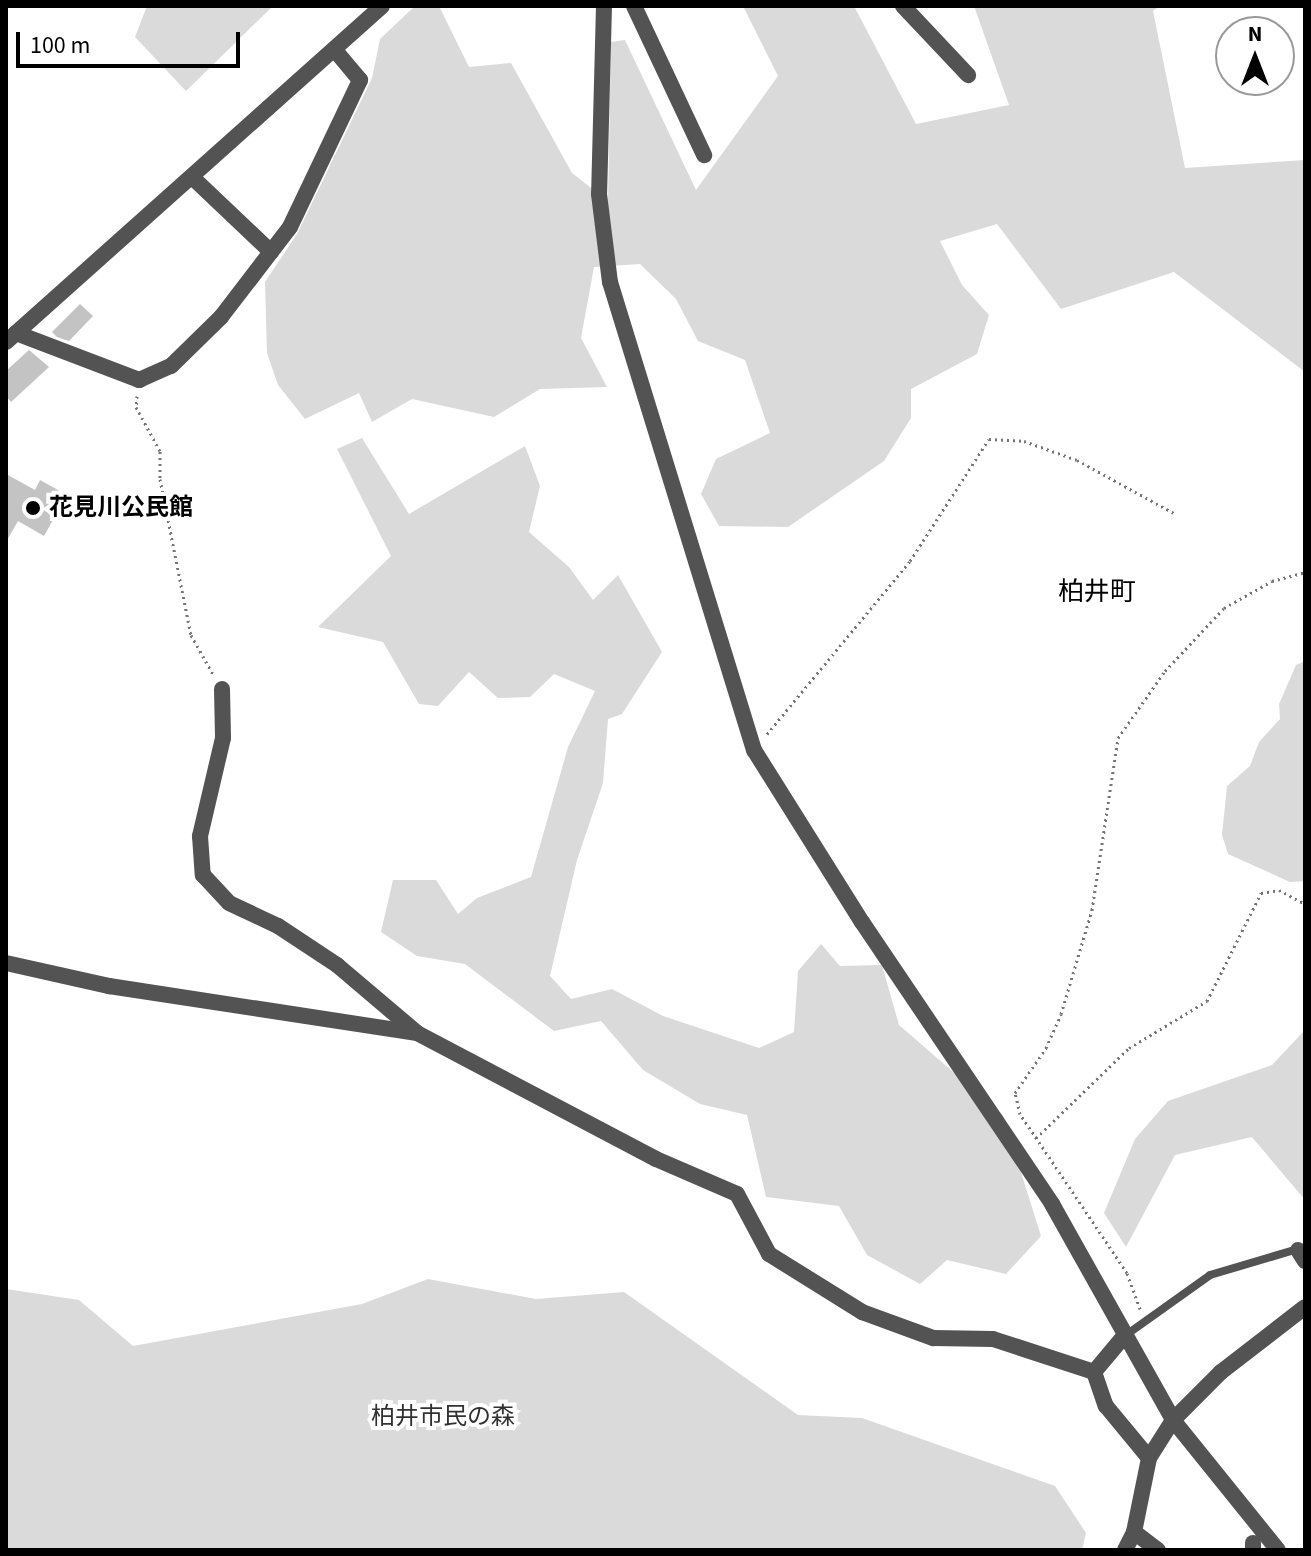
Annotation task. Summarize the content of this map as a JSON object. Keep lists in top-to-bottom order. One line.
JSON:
{"districts":["柏井町"],"parks":["柏井市民の森"],"places":["花見川公民館"],"scale_bar":"100 m","north":"top"}
